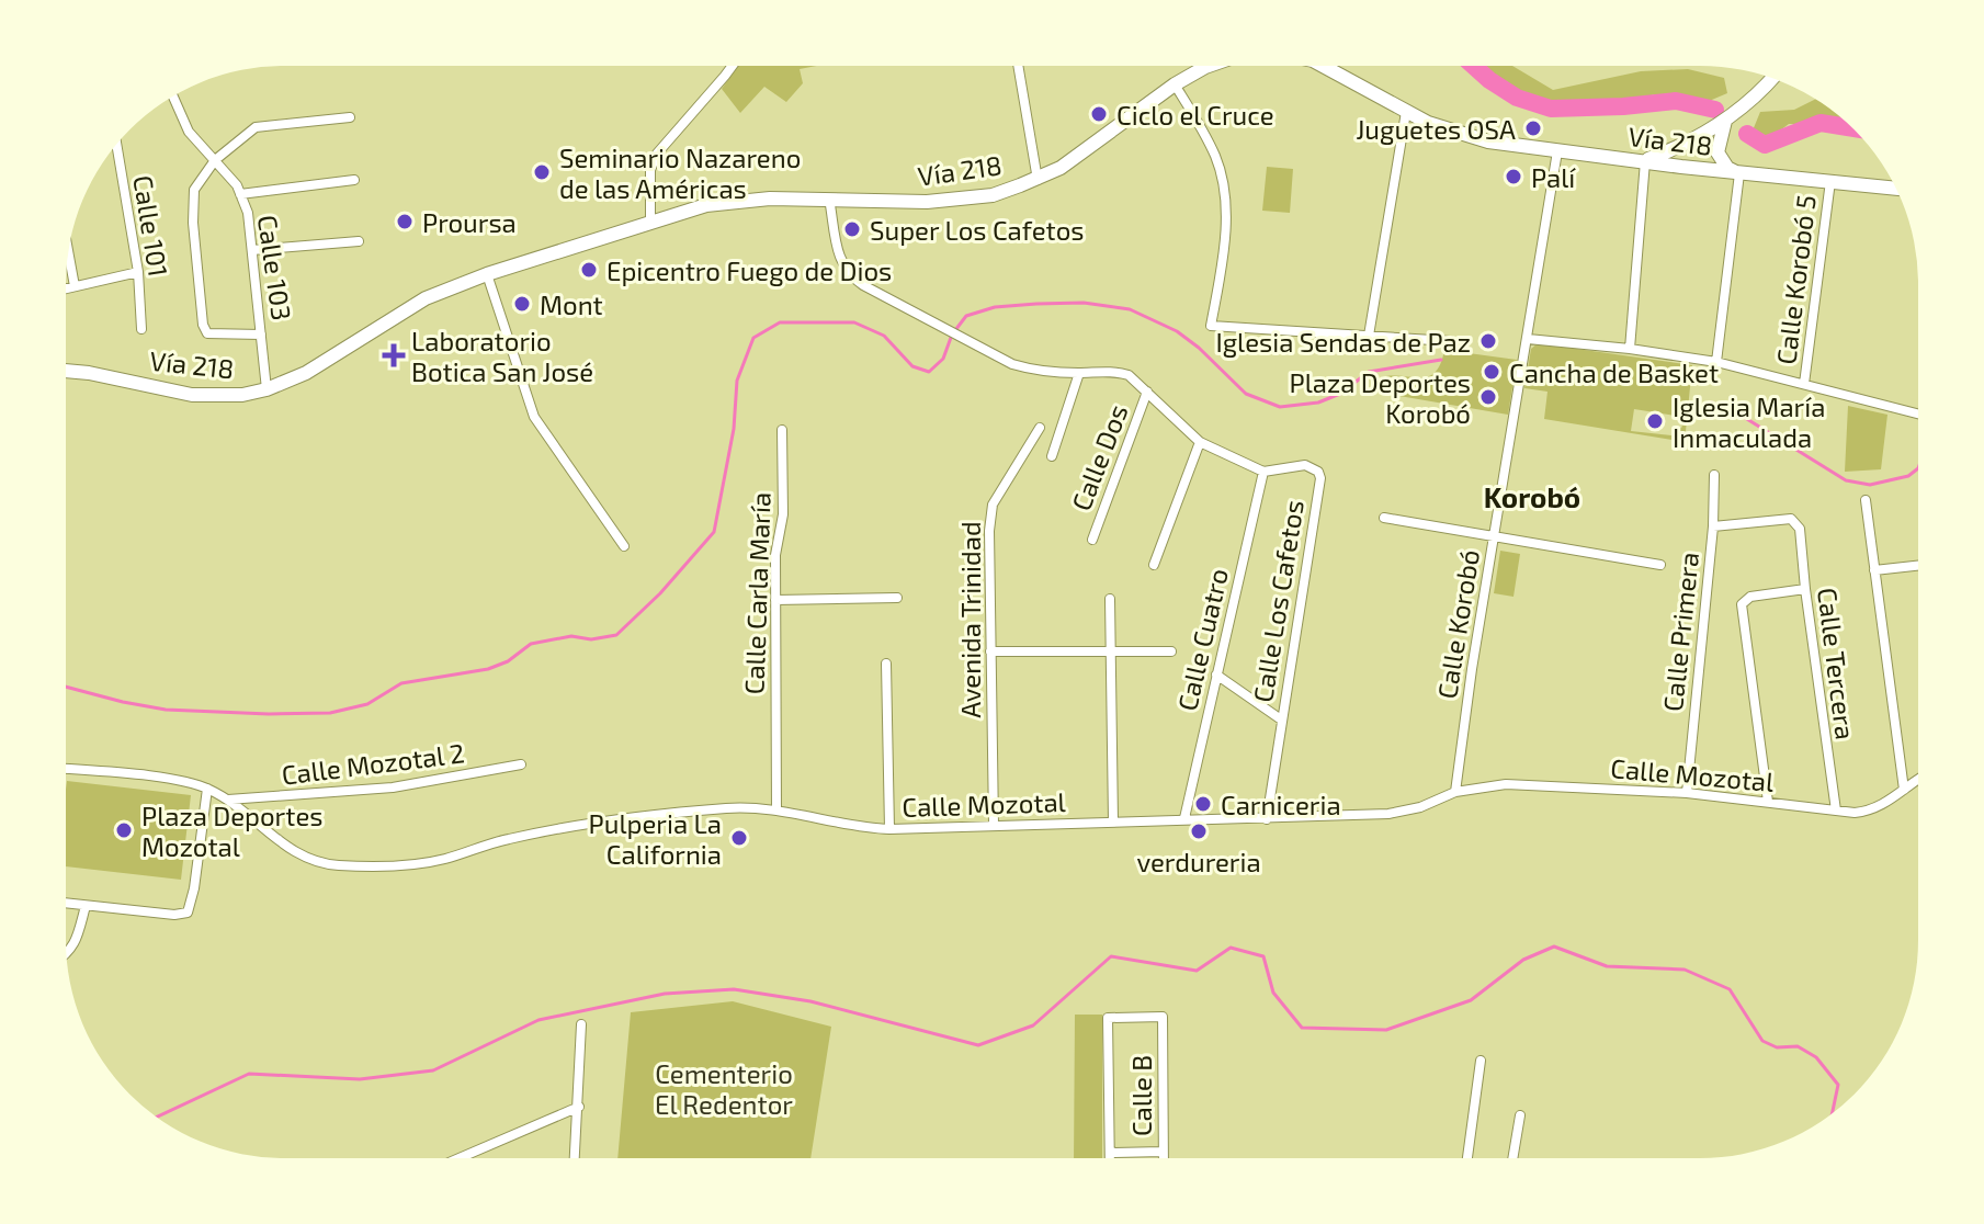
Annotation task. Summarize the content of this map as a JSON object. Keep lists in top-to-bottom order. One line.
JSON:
{"streets":{"main road":["Vía 218"],"street":["Calle 101","Calle 103","Calle Korobó 5","Calle Dos","Calle Carla María","Calle Los Cafetos","Avenida Trinidad","Calle Korobó","Calle Primera","Calle Cuatro","Calle Tercera","Calle Mozotal 2","Calle Mozotal","Calle B"]},"crossings":[["Vía 218","Calle 103"],["Vía 218","Calle Korobó 5"],["Vía 218","Calle Los Cafetos"],["Vía 218","Calle Korobó"],["Calle Dos","Calle Los Cafetos"],["Calle Carla María","Calle Mozotal"],["Calle Los Cafetos","Calle Cuatro"],["Calle Los Cafetos","Calle Mozotal"],["Avenida Trinidad","Calle Mozotal"],["Calle Korobó","Calle Mozotal"],["Calle Primera","Calle Tercera"],["Calle Primera","Calle Mozotal"],["Calle Cuatro","Calle Mozotal"],["Calle Tercera","Calle Mozotal"],["Calle Mozotal 2","Calle Mozotal"]],"districts":["Korobó"],"parks":["Cementerio El Redentor"],"places":{"other":["Ciclo el Cruce","Juguetes OSA","Seminario Nazareno de las Américas","Palí","Proursa","Super Los Cafetos","Epicentro Fuego de Dios","Mont","Iglesia Sendas de Paz","Cancha de Basket","Plaza Deportes Korobó","Iglesia María Inmaculada","Carniceria","Plaza Deportes Mozotal","verdureria","Pulperia La California"],"health":["Laboratorio Botica San José"]}}
